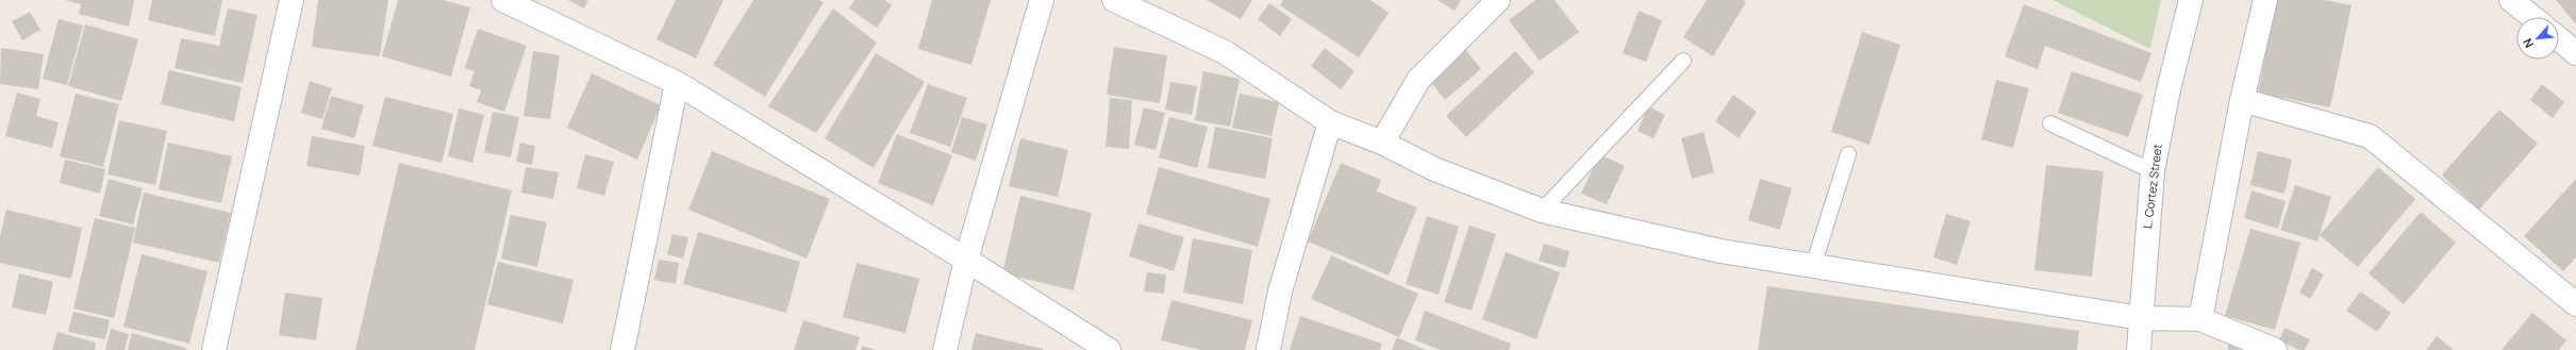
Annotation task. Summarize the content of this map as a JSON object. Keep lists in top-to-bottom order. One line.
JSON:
{"streets":{"street":["L. Cortez Street"]},"north":"bottom left"}
